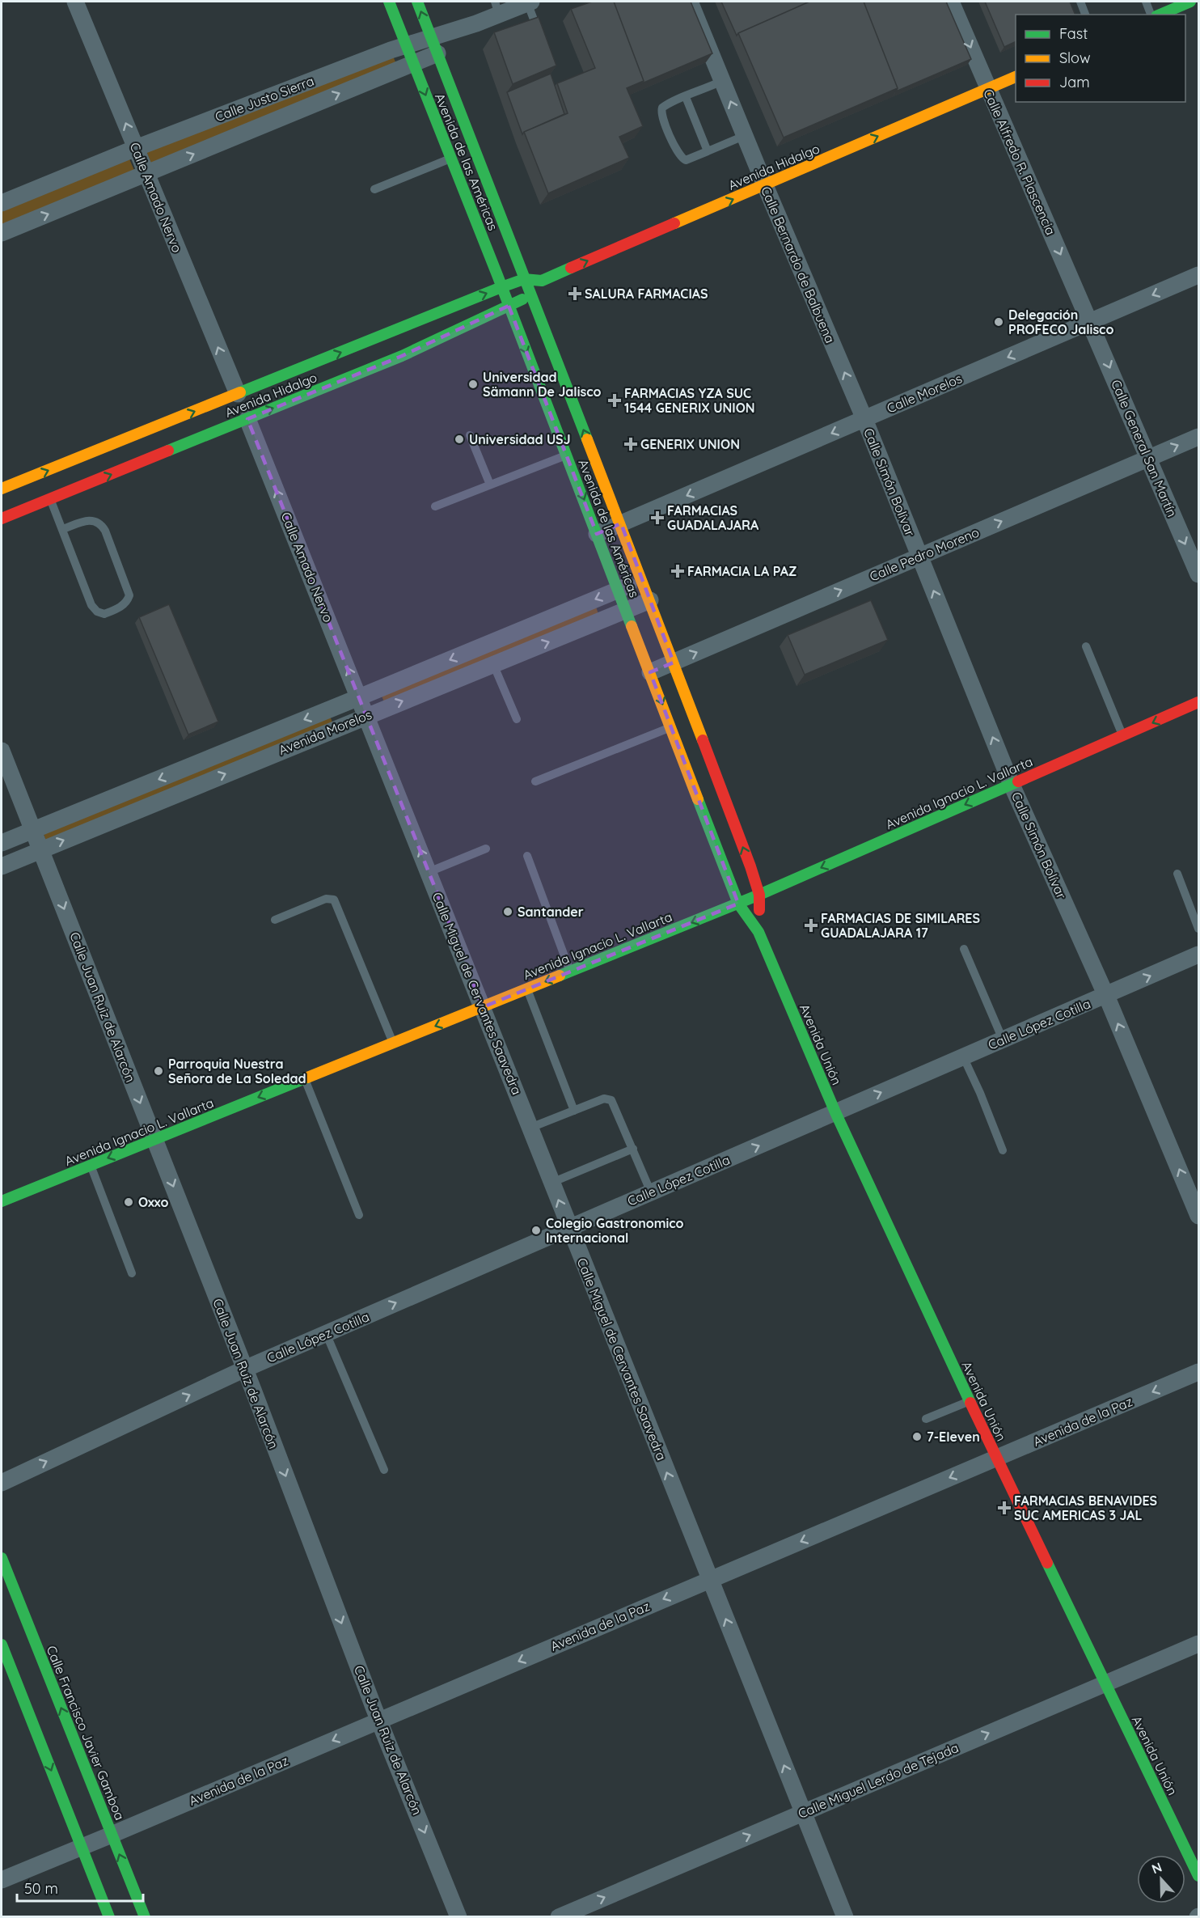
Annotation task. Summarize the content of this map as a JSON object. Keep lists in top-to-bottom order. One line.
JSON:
{"streets":{"main road":["Avenida de las Américas","Avenida Hidalgo","Avenida Ignacio L. Vallarta","Avenida Unión","Calle Francisco Javier Gamboa"],"street":["Calle Justo Sierra","Calle Alfredo R. Plascencia","Calle Amado Nervo","Calle Bernardo de Balbuena","Calle Morelos","Calle General San Martín","Calle Simón Bolívar","Calle Pedro Moreno","Avenida Morelos","Calle Miguel de Cervantes Saavedra","Calle Juan Ruiz de Alarcón","Calle López Cotilla","Avenida de la Paz","Calle Miguel Lerdo de Tejada"]},"crossings":[["Calle Justo Sierra","Avenida de las Américas"],["Calle Justo Sierra","Calle Amado Nervo"],["Avenida de las Américas","Avenida Hidalgo"],["Avenida de las Américas","Calle Morelos"],["Avenida de las Américas","Calle Pedro Moreno"],["Avenida de las Américas","Avenida Morelos"],["Avenida de las Américas","Avenida Ignacio L. Vallarta"],["Avenida de las Américas","Avenida Unión"],["Calle Alfredo R. Plascencia","Avenida Hidalgo"],["Calle Alfredo R. Plascencia","Calle Morelos"],["Calle Alfredo R. Plascencia","Calle General San Martín"],["Avenida Hidalgo","Calle Amado Nervo"],["Avenida Hidalgo","Calle Bernardo de Balbuena"],["Calle Amado Nervo","Avenida Morelos"],["Calle Amado Nervo","Calle Miguel de Cervantes Saavedra"],["Calle Bernardo de Balbuena","Calle Morelos"],["Calle Bernardo de Balbuena","Calle Simón Bolívar"],["Calle Morelos","Calle General San Martín"],["Calle Morelos","Calle Simón Bolívar"],["Calle General San Martín","Calle Pedro Moreno"],["Calle Simón Bolívar","Calle Pedro Moreno"],["Calle Simón Bolívar","Avenida Ignacio L. Vallarta"],["Calle Simón Bolívar","Calle López Cotilla"],["Avenida Morelos","Calle Miguel de Cervantes Saavedra"],["Avenida Morelos","Calle Juan Ruiz de Alarcón"],["Avenida Ignacio L. Vallarta","Calle Miguel de Cervantes Saavedra"],["Avenida Ignacio L. Vallarta","Calle Juan Ruiz de Alarcón"],["Avenida Ignacio L. Vallarta","Avenida Unión"],["Calle Miguel de Cervantes Saavedra","Calle López Cotilla"],["Calle Miguel de Cervantes Saavedra","Avenida de la Paz"],["Calle Miguel de Cervantes Saavedra","Calle Miguel Lerdo de Tejada"],["Calle Juan Ruiz de Alarcón","Calle López Cotilla"],["Calle Juan Ruiz de Alarcón","Avenida de la Paz"],["Calle López Cotilla","Avenida Unión"],["Avenida Unión","Avenida de la Paz"],["Avenida Unión","Calle Miguel Lerdo de Tejada"],["Avenida de la Paz","Calle Francisco Javier Gamboa"]],"one_way":["Calle Alfredo R. Plascencia","Avenida Hidalgo","Calle Amado Nervo","Calle Bernardo de Balbuena","Calle Morelos","Calle General San Martín","Calle Simón Bolívar","Calle Pedro Moreno","Avenida Ignacio L. Vallarta","Calle Miguel de Cervantes Saavedra","Calle Juan Ruiz de Alarcón","Calle López Cotilla","Avenida de la Paz","Calle Miguel Lerdo de Tejada"],"places":{"health":["SALURA FARMACIAS","FARMACIAS YZA SUC 1544 GENERIX UNION","GENERIX UNION","FARMACIAS GUADALAJARA","FARMACIA LA PAZ","FARMACIAS DE SIMILARES GUADALAJARA 17","FARMACIAS BENAVIDES SUC AMERICAS 3 JAL"],"other":["Delegación PROFECO Jalisco","Universidad Sämann De Jalisco","Universidad USJ","Santander","Parroquia Nuestra Señora de La Soledad","Oxxo","Colegio Gastronomico Internacional","7-Eleven"]},"legend":["Fast","Slow","Jam"],"scale_bar":"50 m","north":"top"}
